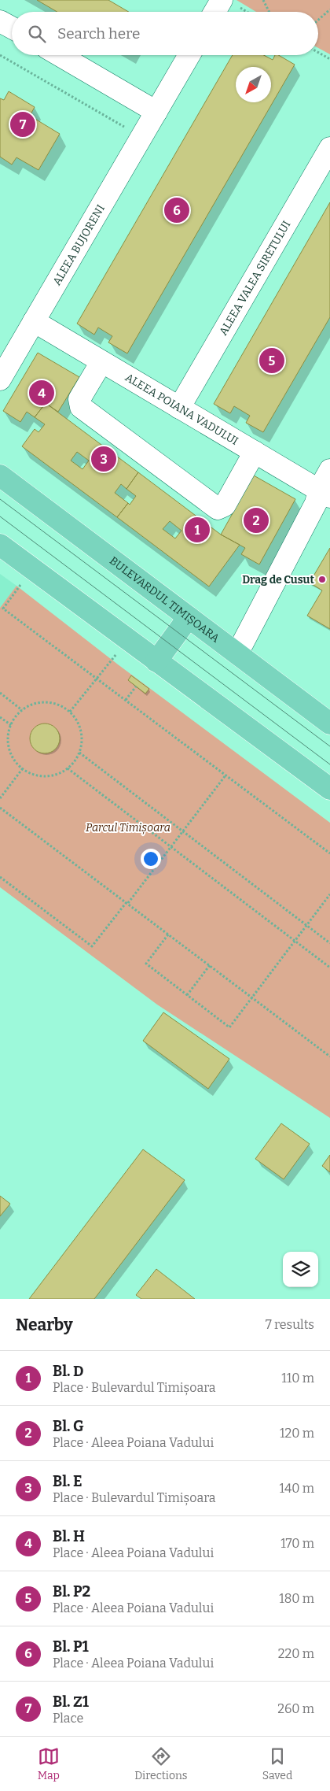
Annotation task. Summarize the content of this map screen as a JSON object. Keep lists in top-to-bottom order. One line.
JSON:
{"streets":{"main road":["BULEVARDUL TIMIȘOARA"],"street":["ALEEA BUJORENI","ALEEA VALEA SIRETULUI","ALEEA POIANA VADULUI"]},"crossings":[["ALEEA BUJORENI","ALEEA POIANA VADULUI"],["ALEEA VALEA SIRETULUI","ALEEA POIANA VADULUI"]],"parks":["Parcul Timișoara"],"places":["Drag de Cusut"],"north":"bottom left","page":{"search":"Search here","pins":["7","6","5","4","3","2","1"],"heading":["Nearby","7 results"],"list":[{"mark":"1","name":"Bl. D","note":"Place · Bulevardul Timișoara","value":"110 m"},{"mark":"2","name":"Bl. G","note":"Place · Aleea Poiana Vadului","value":"120 m"},{"mark":"3","name":"Bl. E","note":"Place · Bulevardul Timișoara","value":"140 m"},{"mark":"4","name":"Bl. H","note":"Place · Aleea Poiana Vadului","value":"170 m"},{"mark":"5","name":"Bl. P2","note":"Place · Aleea Poiana Vadului","value":"180 m"},{"mark":"6","name":"Bl. P1","note":"Place · Aleea Poiana Vadului","value":"220 m"},{"mark":"7","name":"Bl. Z1","note":"Place","value":"260 m"}],"nav":["Map","Directions","Saved"]}}
